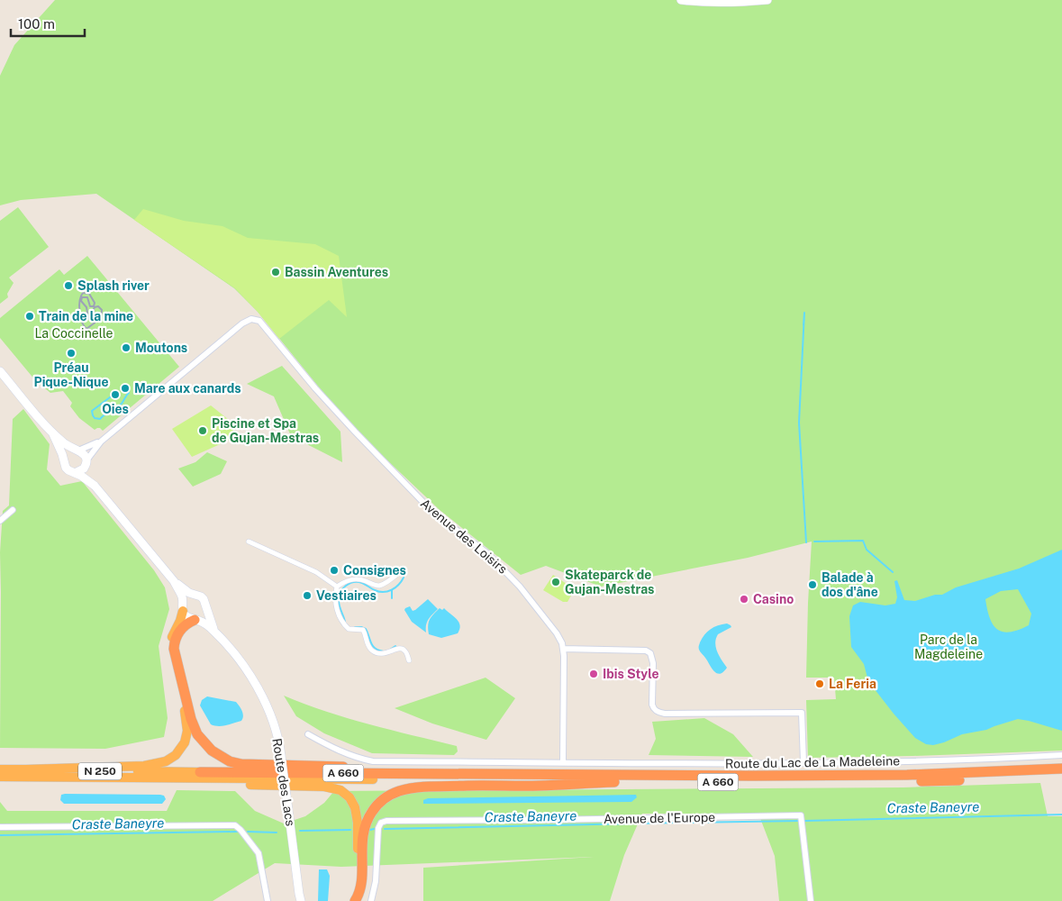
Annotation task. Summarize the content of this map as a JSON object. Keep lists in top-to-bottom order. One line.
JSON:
{"streets":{"highway":["N 250","A 660"],"main road":["Route des Lacs"],"street":["Avenue des Loisirs","Route du Lac de La Madeleine","Avenue de l'Europe"]},"crossings":[["Avenue des Loisirs","Route des Lacs"],["N 250","A 660"]],"water":["Craste Baneyre"],"parks":["La Coccinelle","Parc de la Magdeleine"],"places":["Bassin Aventures","Splash river","Train de la mine","Moutons","Préau Pique-Nique","Mare aux canards","Oies","Piscine et Spa de Gujan-Mestras","Consignes","Skateparck de Gujan-Mestras","Balade à dos d'âne","Vestiaires","Casino","Ibis Style","La Feria"],"scale_bar":"100 m"}
